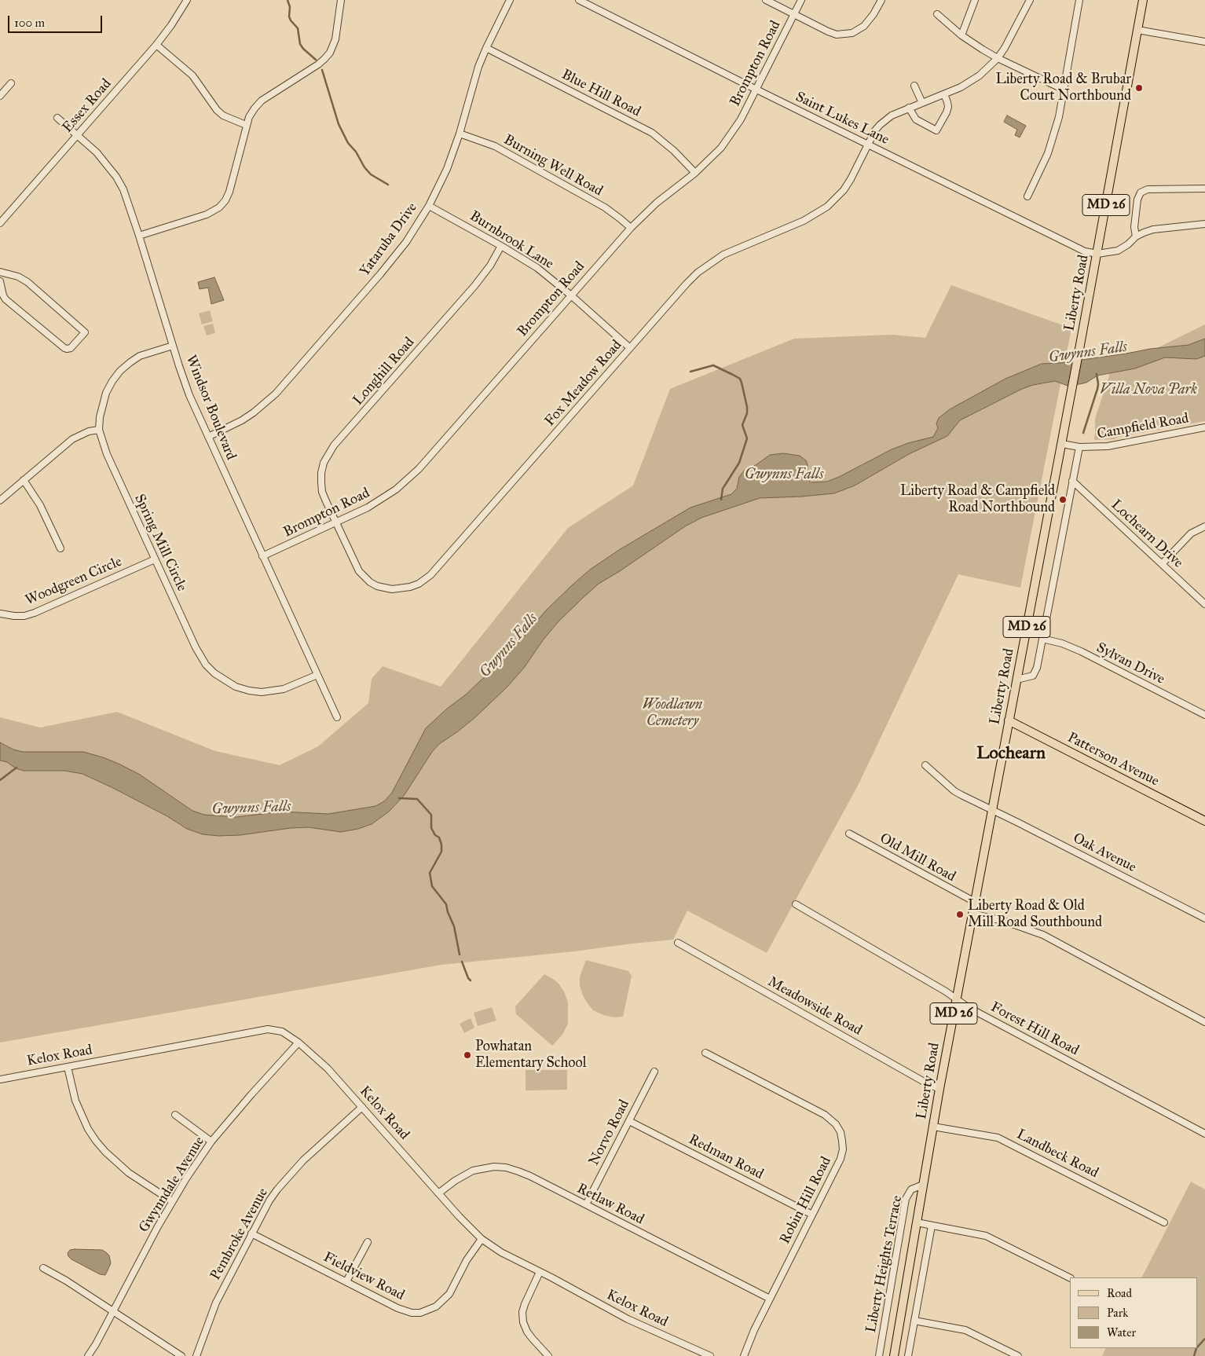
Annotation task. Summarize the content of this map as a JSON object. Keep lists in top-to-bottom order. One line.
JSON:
{"streets":{"main road":["MD 26","Liberty Road","Patterson Avenue"],"street":["Brompton Road","Blue Hill Road","Essex Road","Saint Lukes Lane","Burning Well Road","Yataruba Drive","Burnbrook Lane","Longhill Road","Fox Meadow Road","Windsor Boulevard","Campfield Road","Lochearn Drive","Spring Mill Circle","Woodgreen Circle","Sylvan Drive","Oak Avenue","Old Mill Road","Meadowside Road","Forest Hill Road","Kelox Road","Norvo Road","Landbeck Road","Redman Road","Gwynndale Avenue","Robin Hill Road","Retlaw Road","Pembroke Avenue","Liberty Heights Terrace","Fieldview Road"]},"crossings":[["Brompton Road","Blue Hill Road"],["Brompton Road","Saint Lukes Lane"],["Brompton Road","Burning Well Road"],["Brompton Road","Burnbrook Lane"],["Brompton Road","Longhill Road"],["Brompton Road","Fox Meadow Road"],["Brompton Road","Windsor Boulevard"],["Blue Hill Road","Yataruba Drive"],["Essex Road","Windsor Boulevard"],["Saint Lukes Lane","Liberty Road"],["Saint Lukes Lane","Fox Meadow Road"],["Burning Well Road","Yataruba Drive"],["Yataruba Drive","Burnbrook Lane"],["Yataruba Drive","Windsor Boulevard"],["Burnbrook Lane","Longhill Road"],["Burnbrook Lane","Fox Meadow Road"],["Liberty Road","Campfield Road"],["Liberty Road","Patterson Avenue"],["Liberty Road","Oak Avenue"],["Liberty Road","Old Mill Road"],["Liberty Road","Meadowside Road"],["Liberty Road","Forest Hill Road"],["Liberty Road","Landbeck Road"],["Liberty Road","Liberty Heights Terrace"],["Longhill Road","Fox Meadow Road"],["Windsor Boulevard","Spring Mill Circle"],["Spring Mill Circle","Woodgreen Circle"],["Kelox Road","Gwynndale Avenue"],["Kelox Road","Retlaw Road"],["Kelox Road","Pembroke Avenue"],["Kelox Road","Fieldview Road"],["Norvo Road","Redman Road"],["Norvo Road","Retlaw Road"],["Redman Road","Robin Hill Road"],["Robin Hill Road","Retlaw Road"],["Pembroke Avenue","Fieldview Road"]],"districts":["Lochearn"],"water":["Gwynns Falls"],"parks":["Villa Nova Park","Woodlawn Cemetery"],"places":["Liberty Road & Brubar Court Northbound","Liberty Road & Campfield Road Northbound","Liberty Road & Old Mill Road Southbound","Powhatan Elementary School"],"legend":["Road","Park","Water"],"scale_bar":"100 m"}
